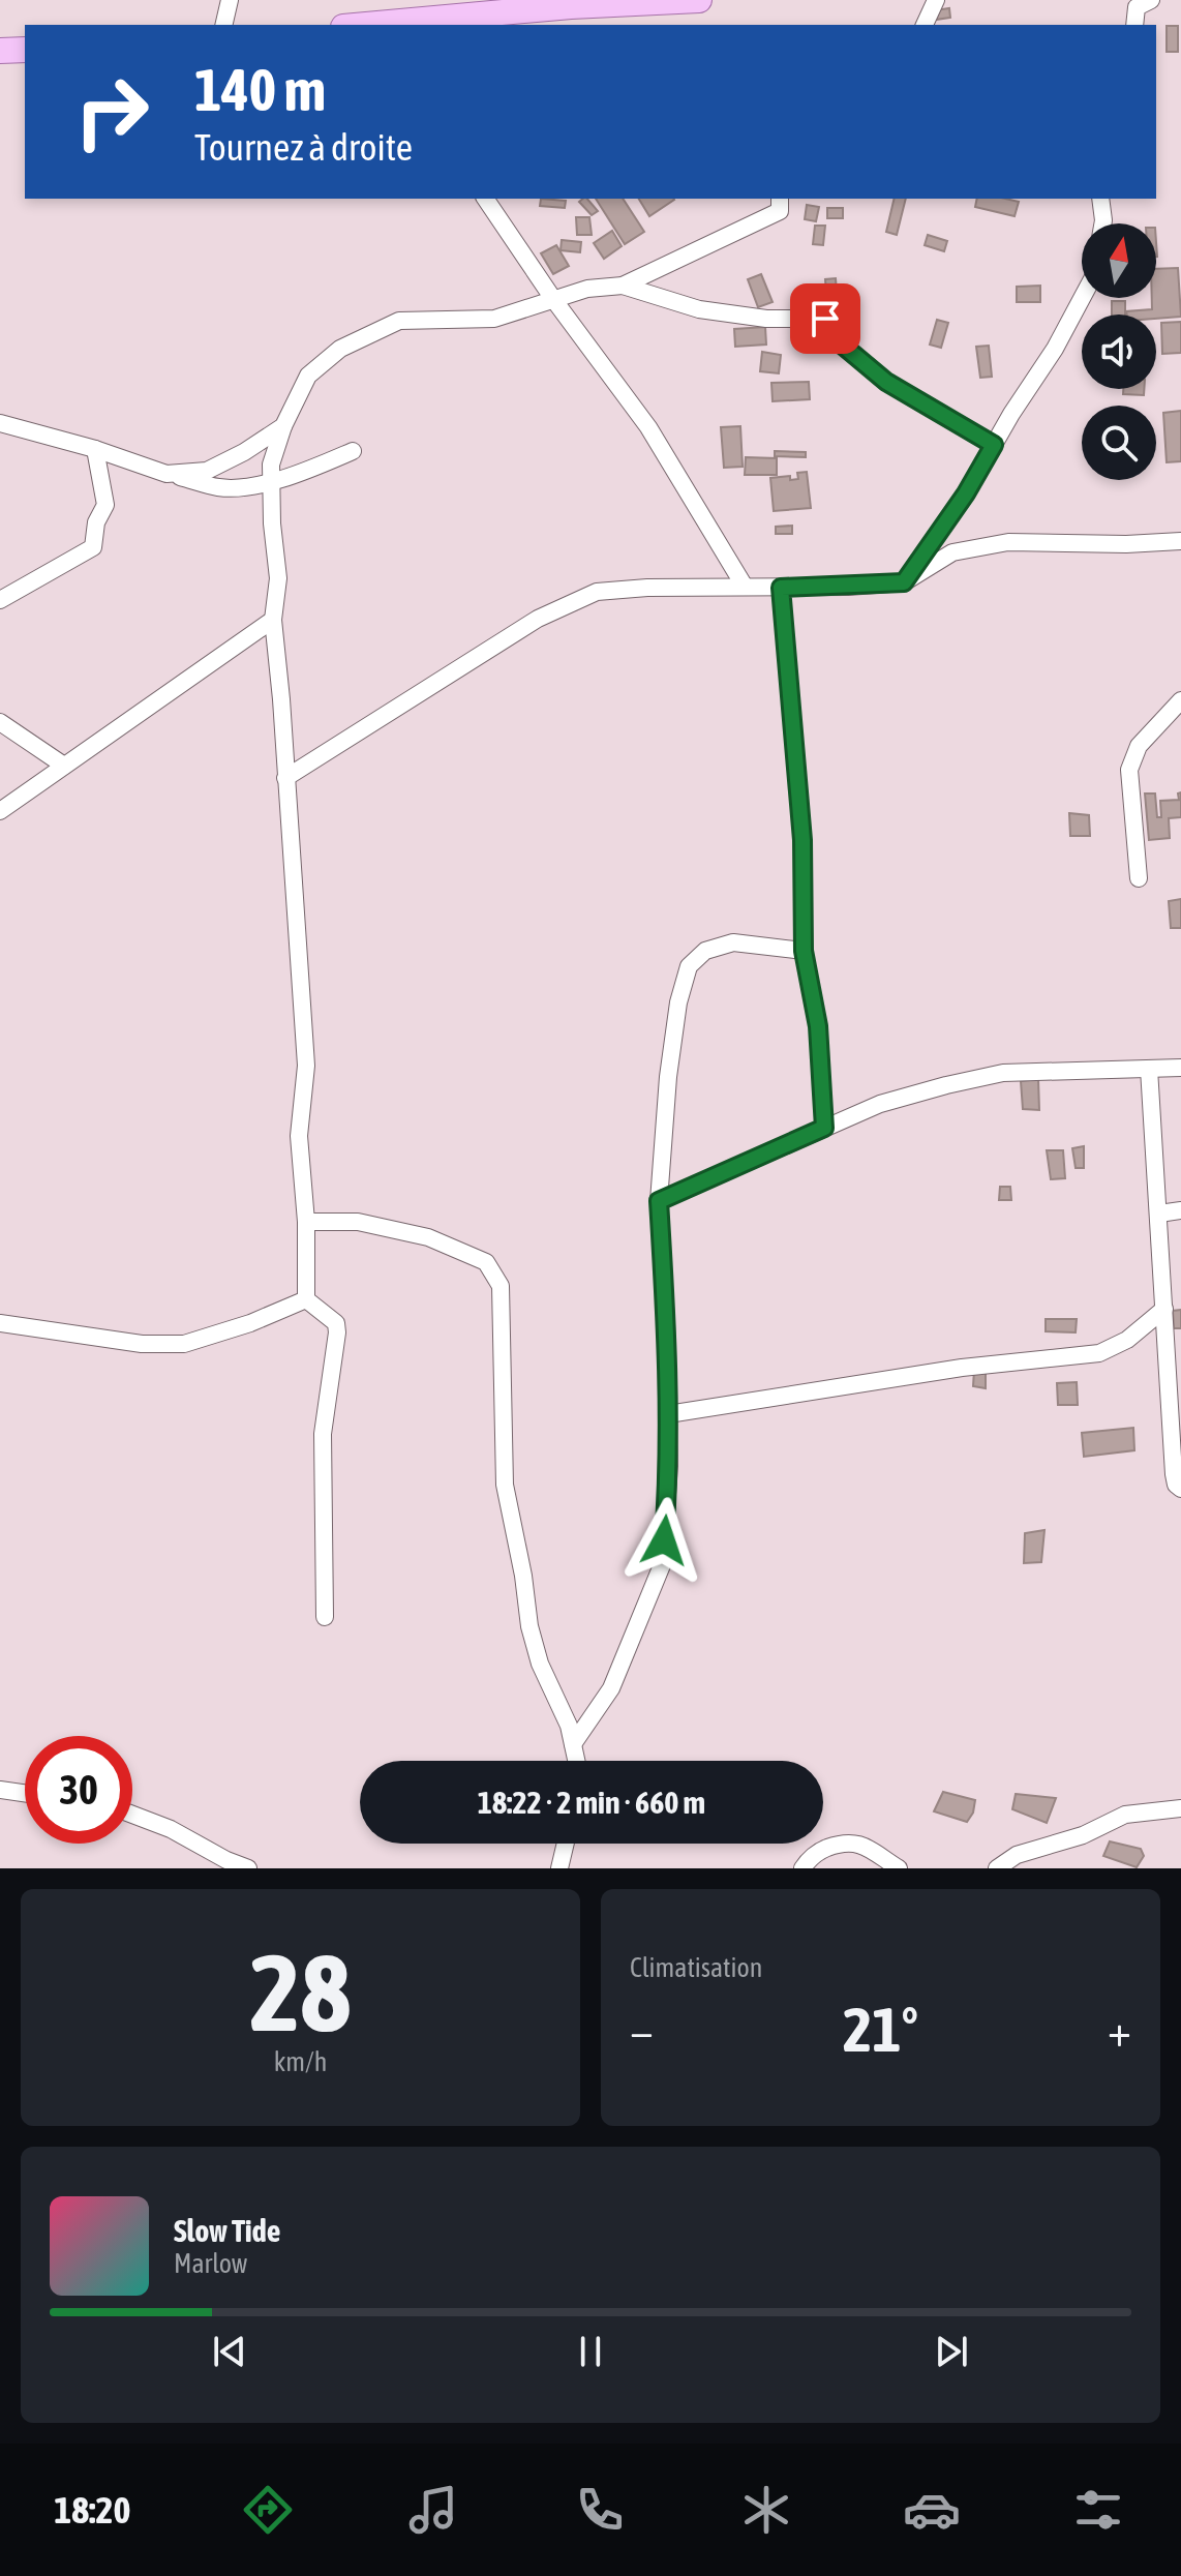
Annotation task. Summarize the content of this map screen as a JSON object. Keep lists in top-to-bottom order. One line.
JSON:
{"north":"top","page":{"turn":["140 m","Tournez à droite"],"limit":"30","trip":"18:22 · 2 min · 660 m","tile":[["28","km/h"],"Climatisation"],"heat":["−","21°","+"],"song":["Slow Tide","Marlow"],"tabs":"18:20"}}
